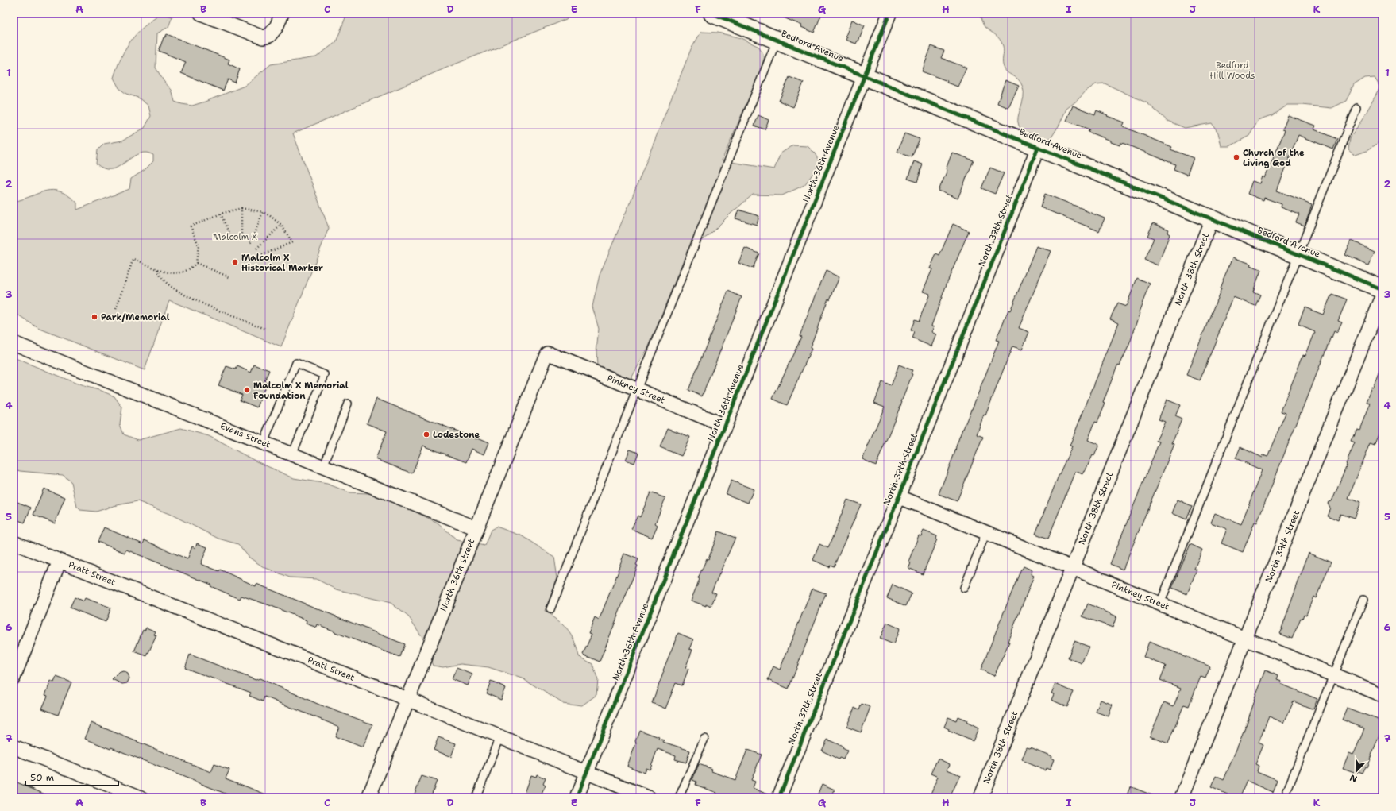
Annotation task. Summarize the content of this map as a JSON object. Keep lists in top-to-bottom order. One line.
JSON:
{"streets":{"street":["Bedford Avenue","North 36th Avenue","North 37th Street","North 38th Street","Pinkney Street","Evans Street","North 39th Street","Pratt Street","North 36th Street"]},"crossings":[["Bedford Avenue","North 36th Avenue"],["Bedford Avenue","North 37th Street"],["Bedford Avenue","North 38th Street"],["North 36th Avenue","Pinkney Street"],["North 36th Avenue","Pratt Street"],["North 37th Street","Pinkney Street"],["North 38th Street","Pinkney Street"],["Pinkney Street","North 39th Street"],["Pinkney Street","North 36th Street"],["Evans Street","North 36th Street"],["Pratt Street","North 36th Street"]],"parks":["Bedford Hill Woods","Malcolm X"],"places":["Church of the Living God","Malcolm X Historical Marker","Park/Memorial","Malcolm X Memorial Foundation","Lodestone"],"scale_bar":"50 m","north":"bottom","grid":{"columns":["A","B","C","D","E","F","G","H","I","J","K"],"rows":["1","2","3","4","5","6","7"]}}
